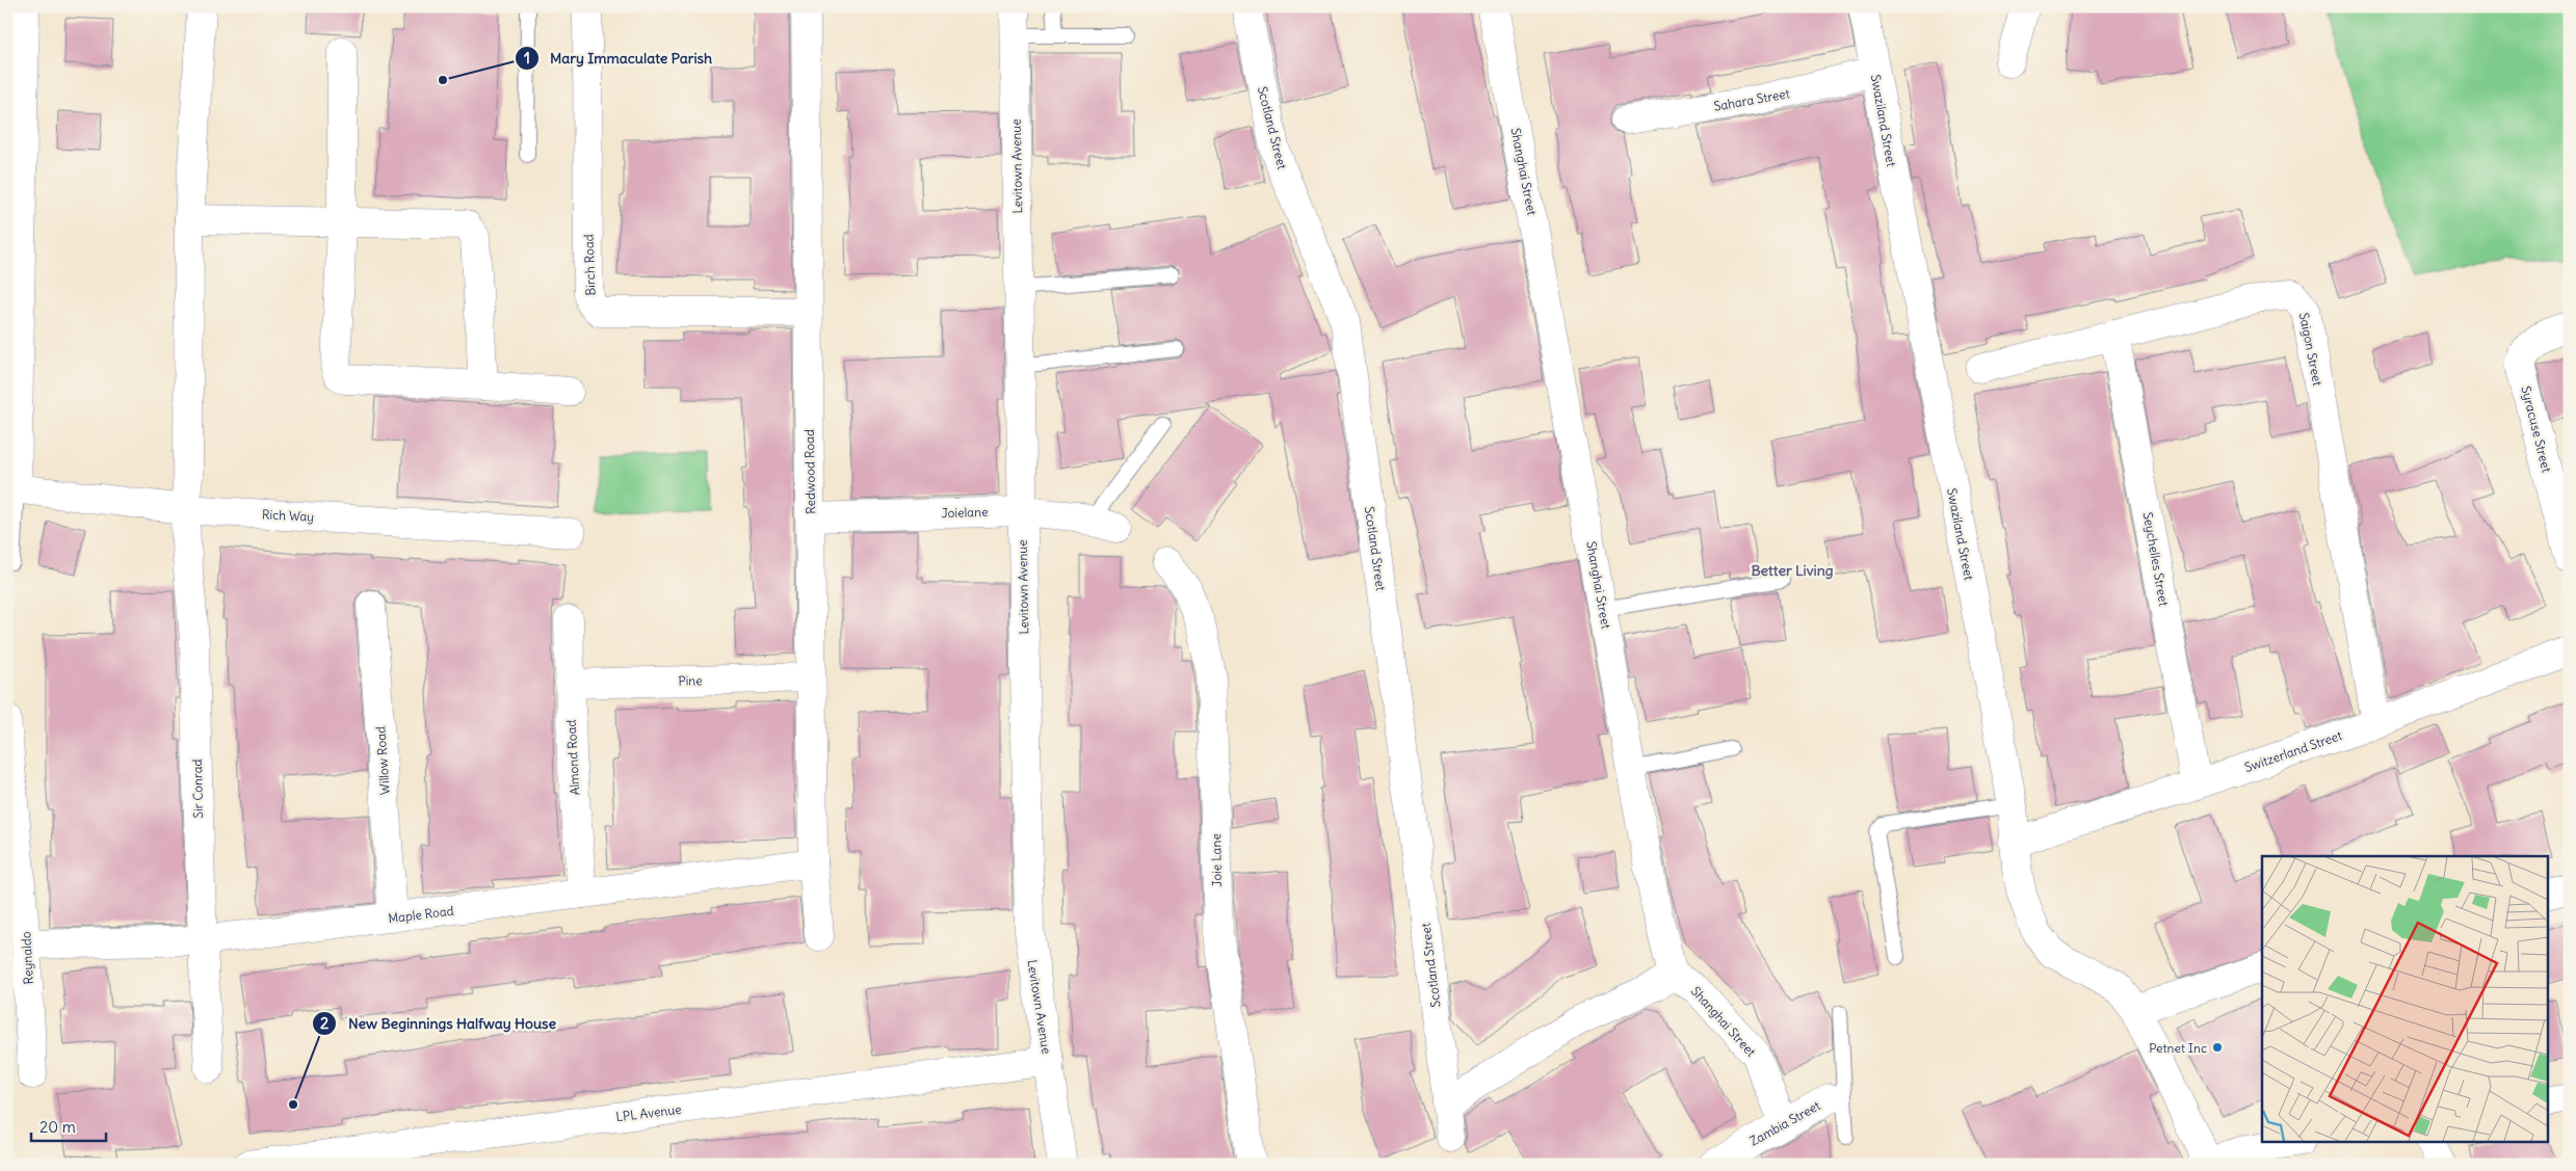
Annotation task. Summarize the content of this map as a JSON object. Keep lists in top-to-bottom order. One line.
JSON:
{"streets":{"street":["Sahara Street","Swaziland Street","Scotland Street","Levitown Avenue","Shanghai Street","Birch Road","Saigon Street","Syracuse Street","Redwood Road","Joielane","Rich Way","Seychelles Street","Pine","Switzerland Street","Almond Road","Willow Road","Sir Conrad","Joie Lane","Maple Road","Reynaldo","LPL Avenue","Zambia Street"]},"crossings":[["Sahara Street","Swaziland Street"],["Swaziland Street","Switzerland Street"],["Levitown Avenue","Joielane"],["Levitown Avenue","LPL Avenue"],["Shanghai Street","Zambia Street"],["Birch Road","Redwood Road"],["Saigon Street","Seychelles Street"],["Saigon Street","Switzerland Street"],["Redwood Road","Joielane"],["Redwood Road","Pine"],["Redwood Road","Maple Road"],["Rich Way","Sir Conrad"],["Seychelles Street","Switzerland Street"],["Pine","Almond Road"],["Almond Road","Maple Road"],["Willow Road","Maple Road"],["Sir Conrad","Maple Road"],["Maple Road","Reynaldo"]],"districts":["Better Living"],"places":["Mary Immaculate Parish","Petnet Inc","New Beginnings Halfway House"],"scale_bar":"20 m"}
